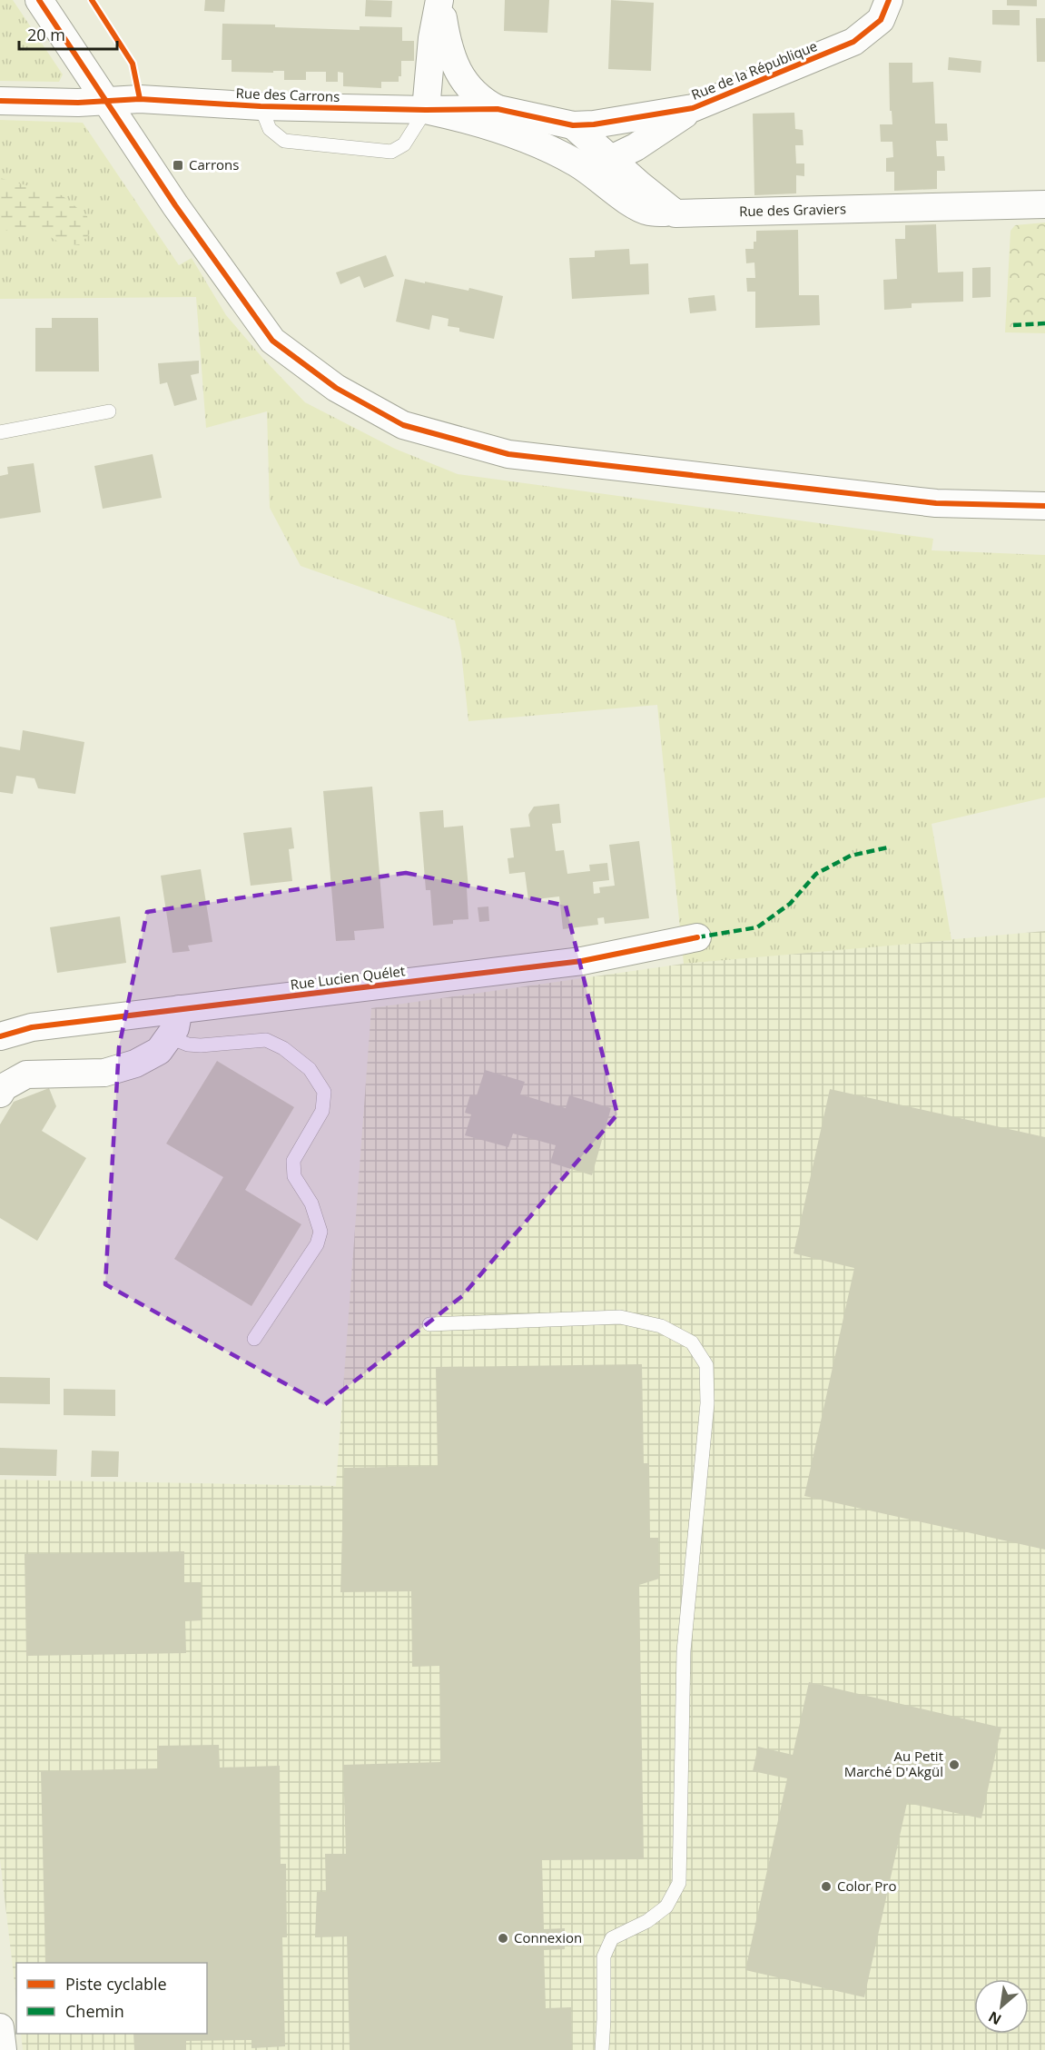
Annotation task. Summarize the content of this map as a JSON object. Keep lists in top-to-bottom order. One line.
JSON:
{"streets":{"street":["Rue de la République","Rue des Carrons","Rue des Graviers","Rue Lucien Quélet"]},"crossings":[["Rue de la République","Rue des Carrons"],["Rue des Carrons","Rue des Graviers"]],"places":{"transit":["Carrons"],"other":["Au Petit Marché D'Akgül","Color Pro","Connexion"]},"legend":["Piste cyclable","Chemin"],"scale_bar":"20 m","north":"bottom left"}
